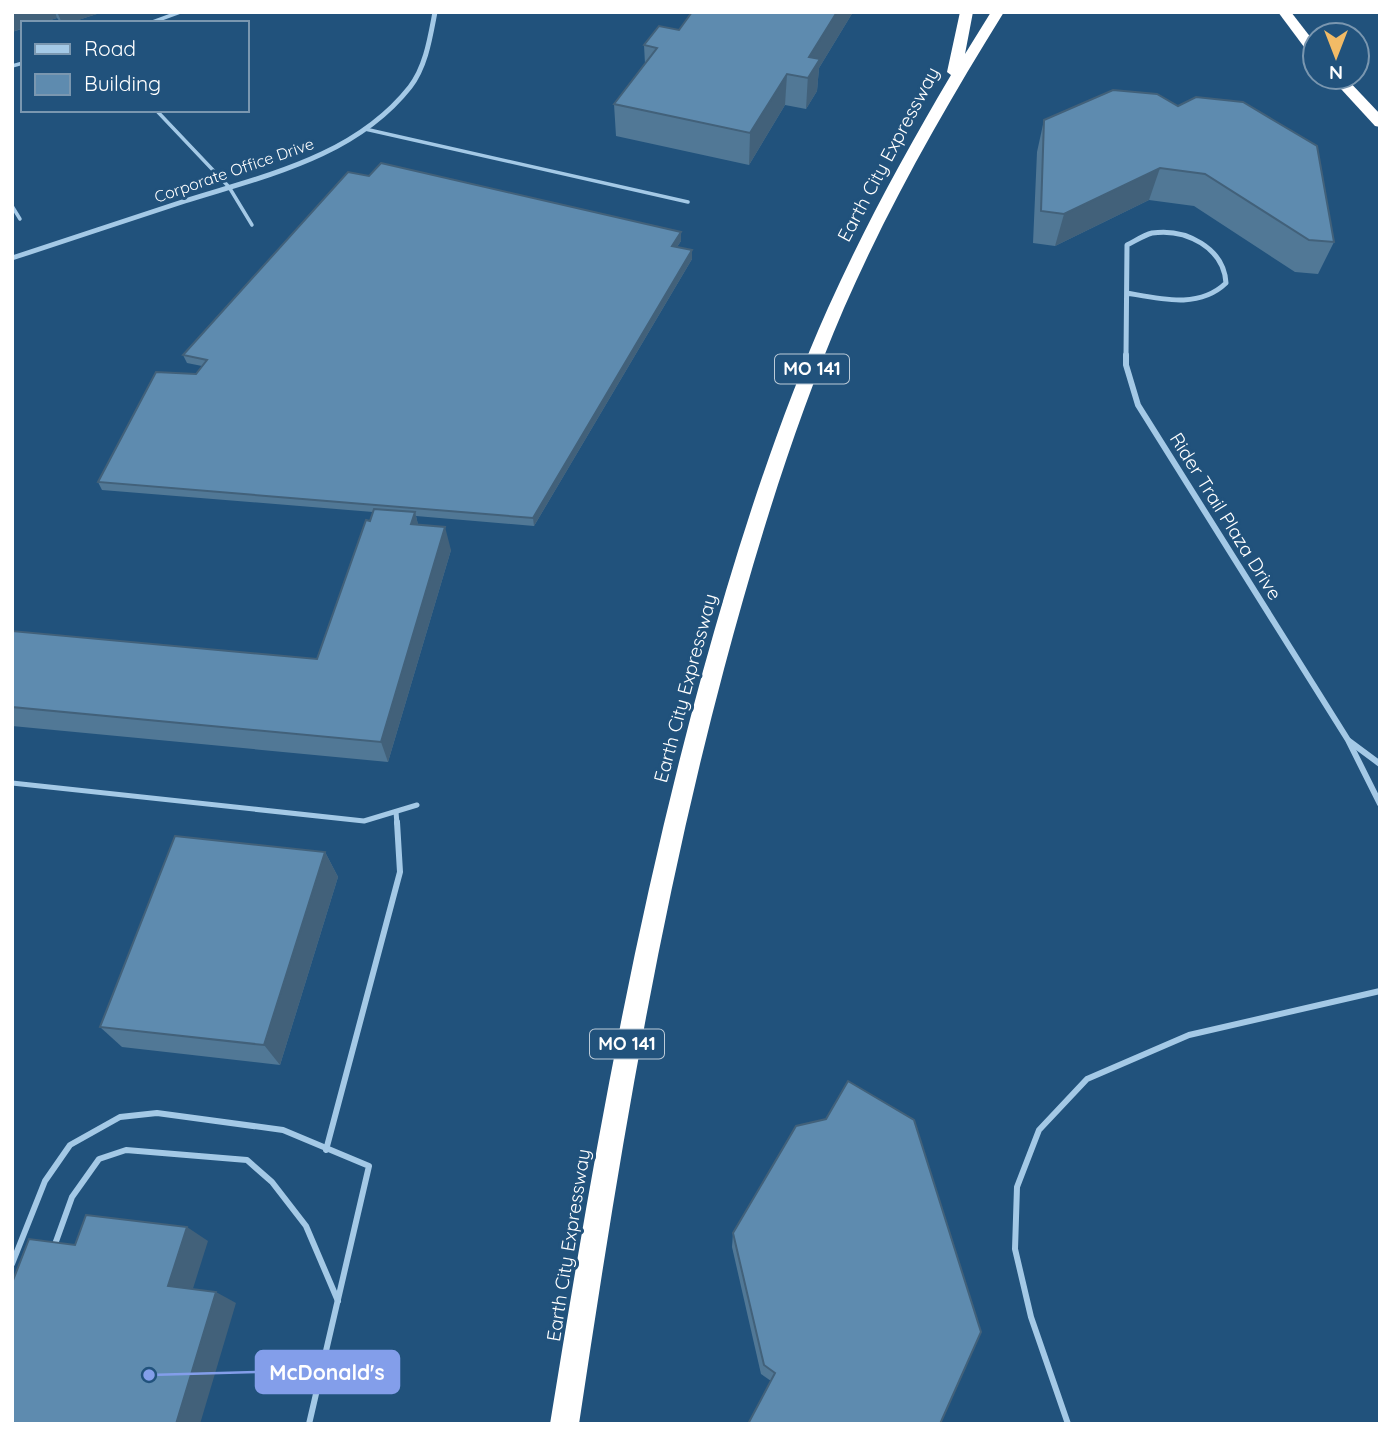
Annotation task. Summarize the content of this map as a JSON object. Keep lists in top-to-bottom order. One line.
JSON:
{"streets":{"highway":["Earth City Expressway","MO 141"],"street":["Corporate Office Drive","Rider Trail Plaza Drive"]},"places":["McDonald's"],"legend":["Road","Building"],"north":"bottom"}
